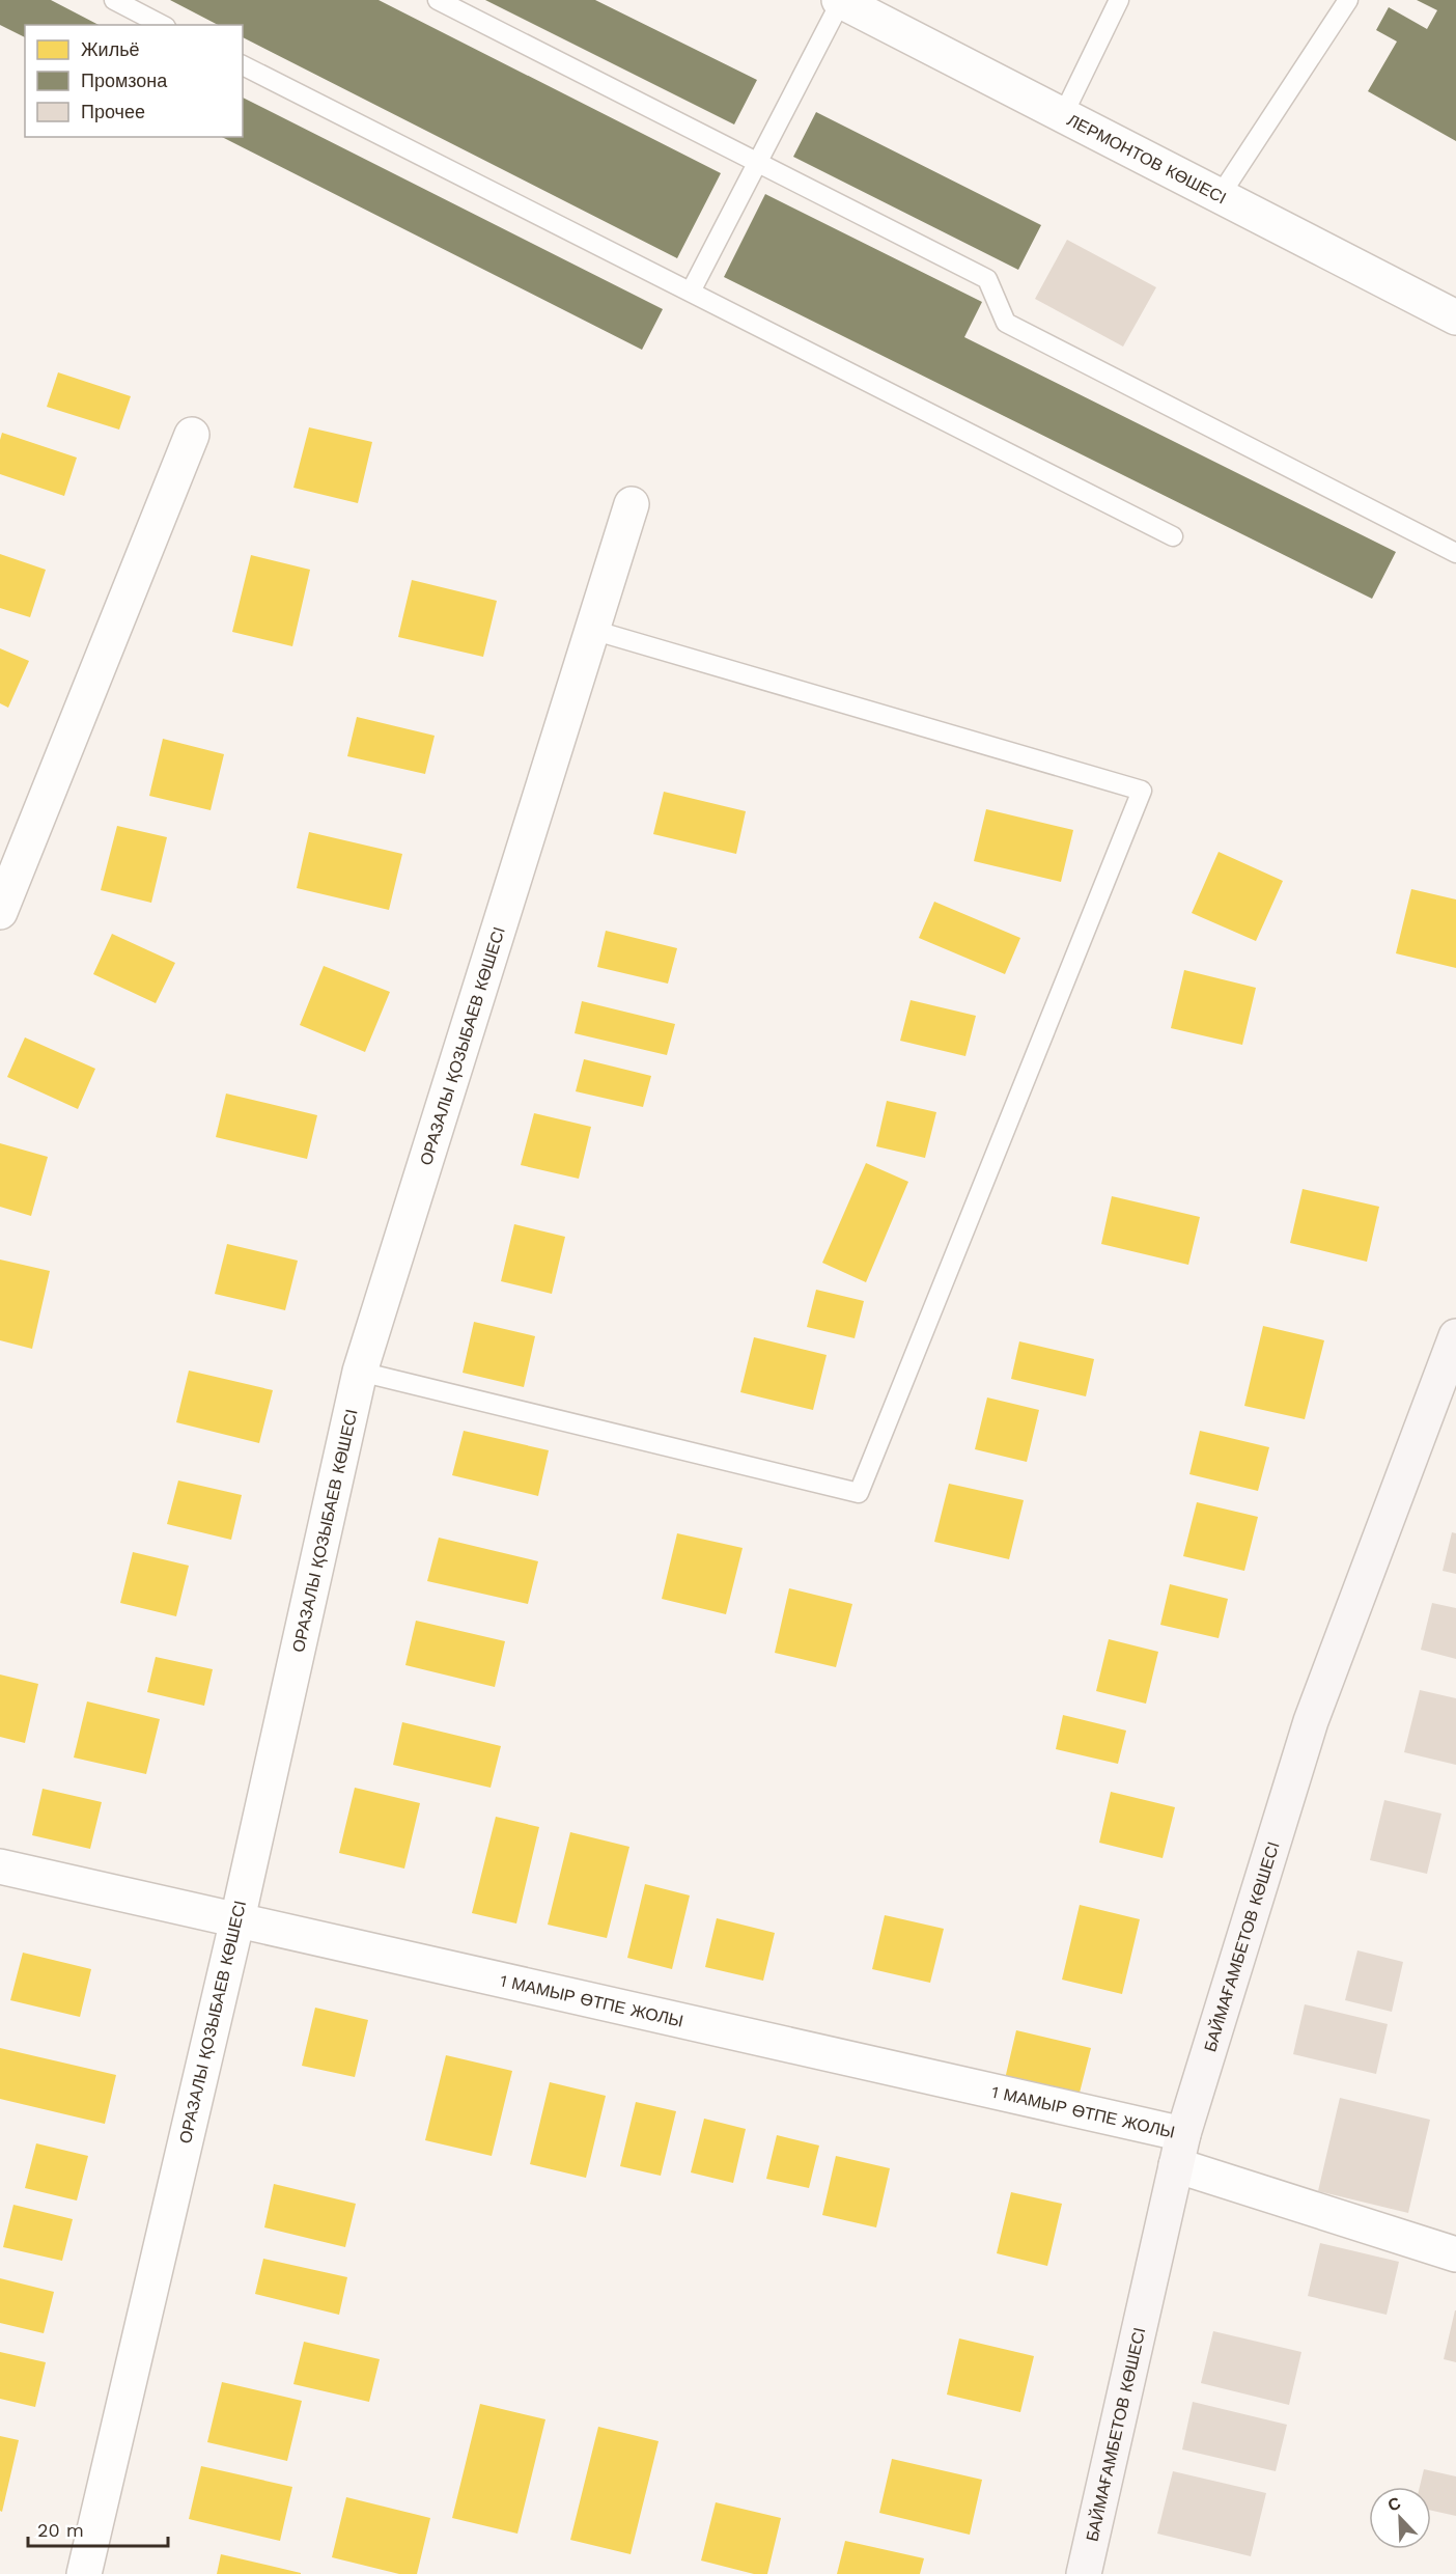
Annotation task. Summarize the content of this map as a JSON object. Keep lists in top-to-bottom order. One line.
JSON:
{"streets":{"main road":["БАЙМАҒАМБЕТОВ КӨШЕСІ"],"street":["ЛЕРМОНТОВ КӨШЕСІ","ОРАЗАЛЫ ҚОЗЫБАЕВ КӨШЕСІ","1 МАМЫР ӨТПЕ ЖОЛЫ"]},"crossings":[["ОРАЗАЛЫ ҚОЗЫБАЕВ КӨШЕСІ","1 МАМЫР ӨТПЕ ЖОЛЫ"],["БАЙМАҒАМБЕТОВ КӨШЕСІ","1 МАМЫР ӨТПЕ ЖОЛЫ"]],"legend":["Жильё","Промзона","Прочее"],"scale_bar":"20 m","north":"top left"}
